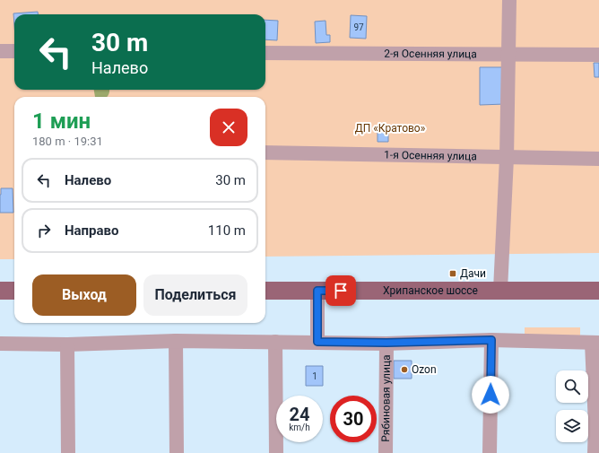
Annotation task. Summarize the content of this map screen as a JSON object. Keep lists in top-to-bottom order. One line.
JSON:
{"streets":{"main road":["Хрипанское шоссе"],"street":["2-я Осенняя улица","1-я Осенняя улица","Рябиновая улица"]},"parks":["ДП «Кратово»"],"places":{"transit":["Дачи"],"other":["Ozon"]},"house_numbers":["97","1"],"page":{"turn":["30 m","Налево"],"heading":["1 мин","180 m · 19:31"],"list":[{"name":"Налево","value":"30 m"},{"name":"Направо","value":"110 m"}],"buttons":["Выход","Поделиться"],"speed":"24 km/h","limit":"30"}}
